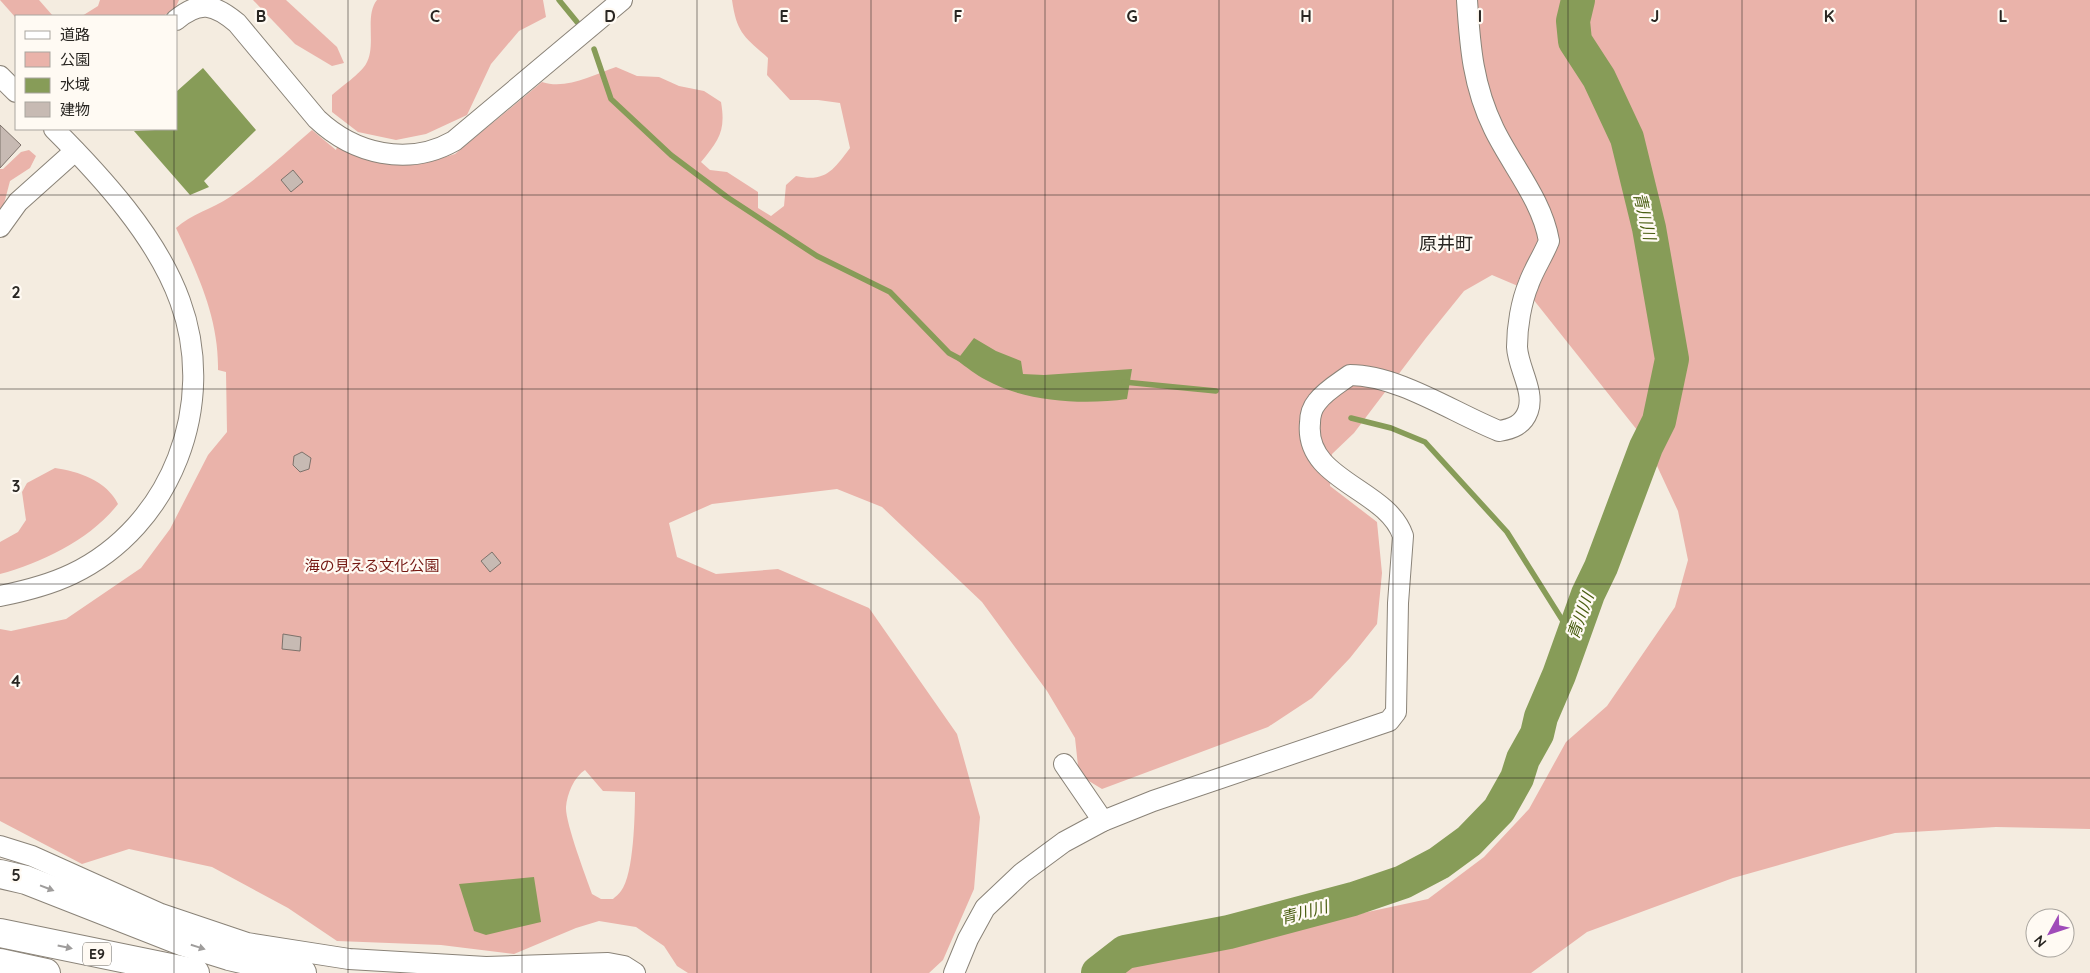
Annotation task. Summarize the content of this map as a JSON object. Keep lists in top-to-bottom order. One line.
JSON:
{"streets":{"highway":["E9"]},"districts":["原井町"],"water":["青川川"],"parks":["海の見える文化公園"],"legend":["道路","公園","水域","建物"],"north":"bottom left","grid":{"columns":["B","C","D","E","F","G","H","I","J","K","L"],"rows":["2","3","4","5"]}}
